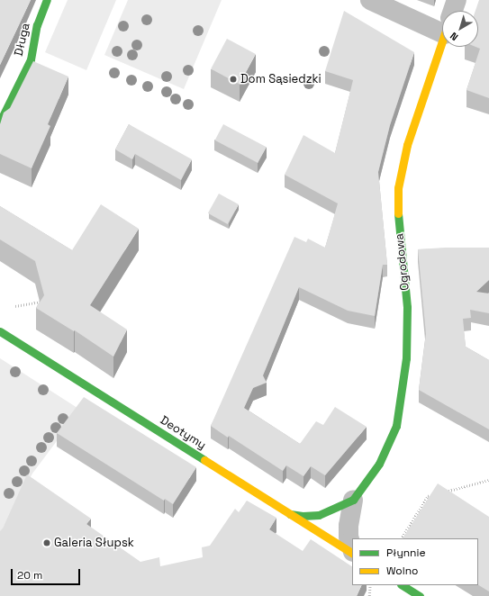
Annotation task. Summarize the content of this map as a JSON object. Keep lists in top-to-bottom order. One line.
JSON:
{"streets":{"street":["Długa","Ogrodowa","Deotymy"]},"crossings":[["Ogrodowa","Deotymy"]],"places":["Dom Sąsiedzki","Galeria Słupsk"],"legend":["Płynnie","Wolno"],"scale_bar":"20 m","north":"bottom left"}
